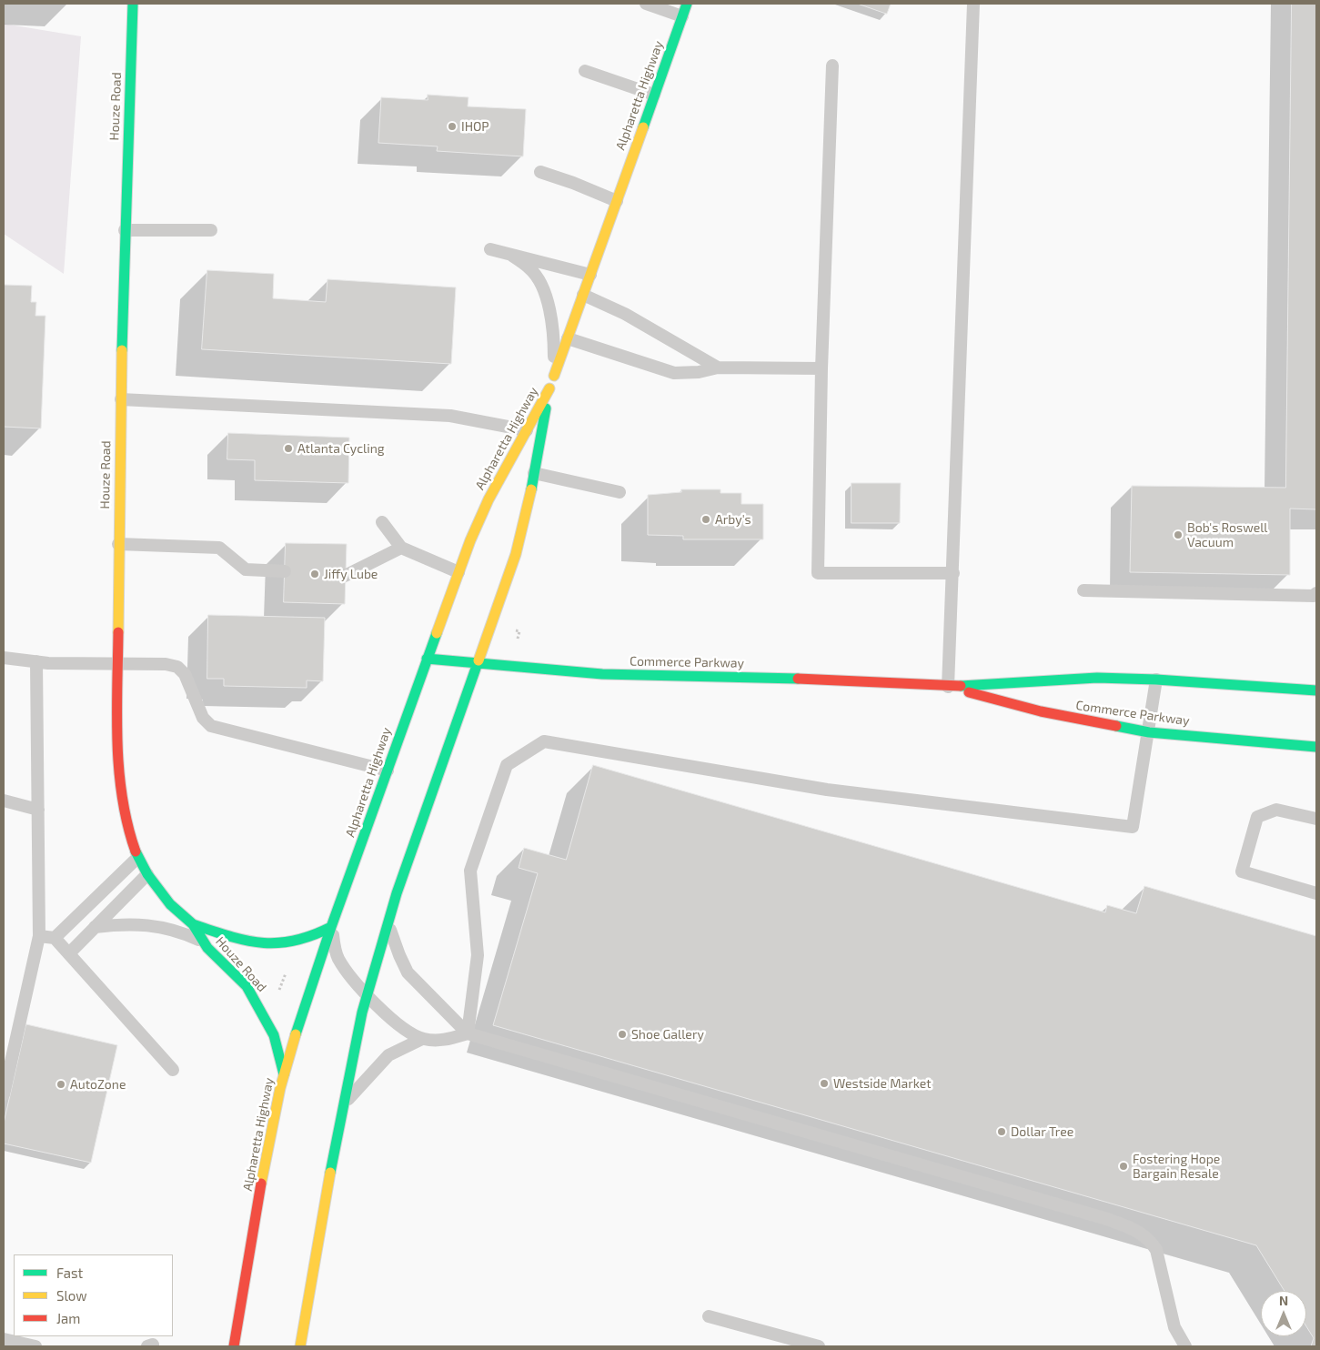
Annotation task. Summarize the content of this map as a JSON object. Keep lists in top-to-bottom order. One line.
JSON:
{"streets":{"main road":["Alpharetta Highway","Houze Road","Commerce Parkway"]},"crossings":[["Alpharetta Highway","Houze Road"],["Alpharetta Highway","Commerce Parkway"]],"places":["IHOP","Atlanta Cycling","Arby's","Bob's Roswell Vacuum","Jiffy Lube","Shoe Gallery","Westside Market","AutoZone","Dollar Tree","Fostering Hope Bargain Resale"],"legend":["Fast","Slow","Jam"],"north":"top"}
